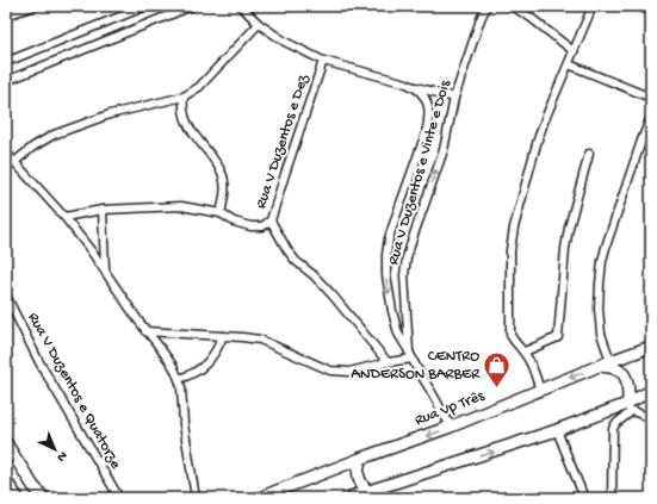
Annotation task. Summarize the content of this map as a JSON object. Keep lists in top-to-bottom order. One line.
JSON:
{"streets":{"main road":["Rua Vp Três"],"street":["Rua V Duzentos e Dez","Rua V Duzentos e Vinte e Dois","Rua V Duzentos e Quatorze"]},"crossings":[["Rua V Duzentos e Dez","Rua V Duzentos e Vinte e Dois"]],"places":{"shop":["CENTRO ANDERSON BARBER"]},"north":"bottom right"}
